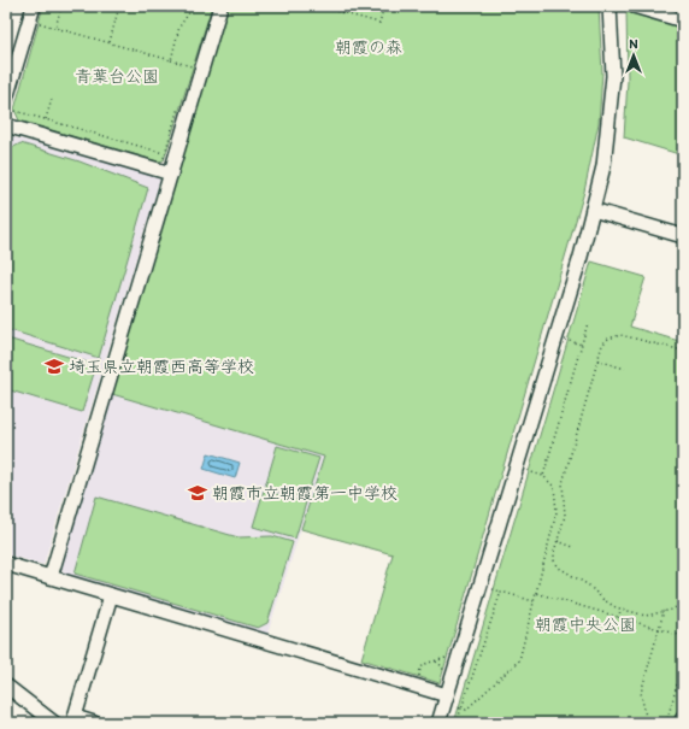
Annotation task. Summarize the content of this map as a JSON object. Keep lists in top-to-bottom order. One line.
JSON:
{"parks":["朝霞の森","青葉台公園","朝霞中央公園"],"places":{"school or university":["埼玉県立朝霞西高等学校","朝霞市立朝霞第一中学校"]},"north":"top"}
